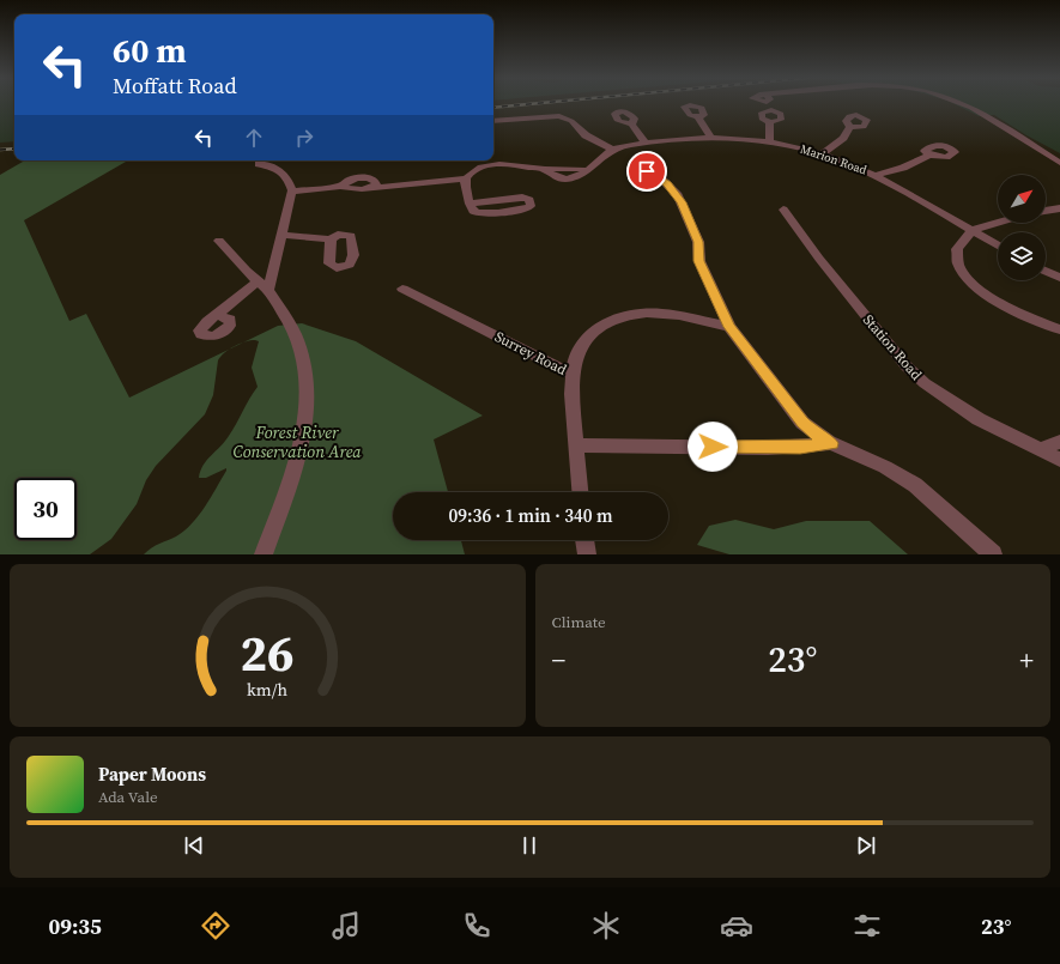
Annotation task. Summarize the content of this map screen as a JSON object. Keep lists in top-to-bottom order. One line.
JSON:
{"streets":{"street":["Marion Road","Station Road","Surrey Road"]},"parks":["Forest River Conservation Area"],"north":"top right","page":{"turn":["60 m","Moffatt Road"],"limit":"30","trip":"09:36 · 1 min · 340 m","tile":"Climate","heat":["−","23°","+"],"song":["Paper Moons","Ada Vale"],"tabs":["09:35","23°"],"gauge":["26","km/h"]}}
